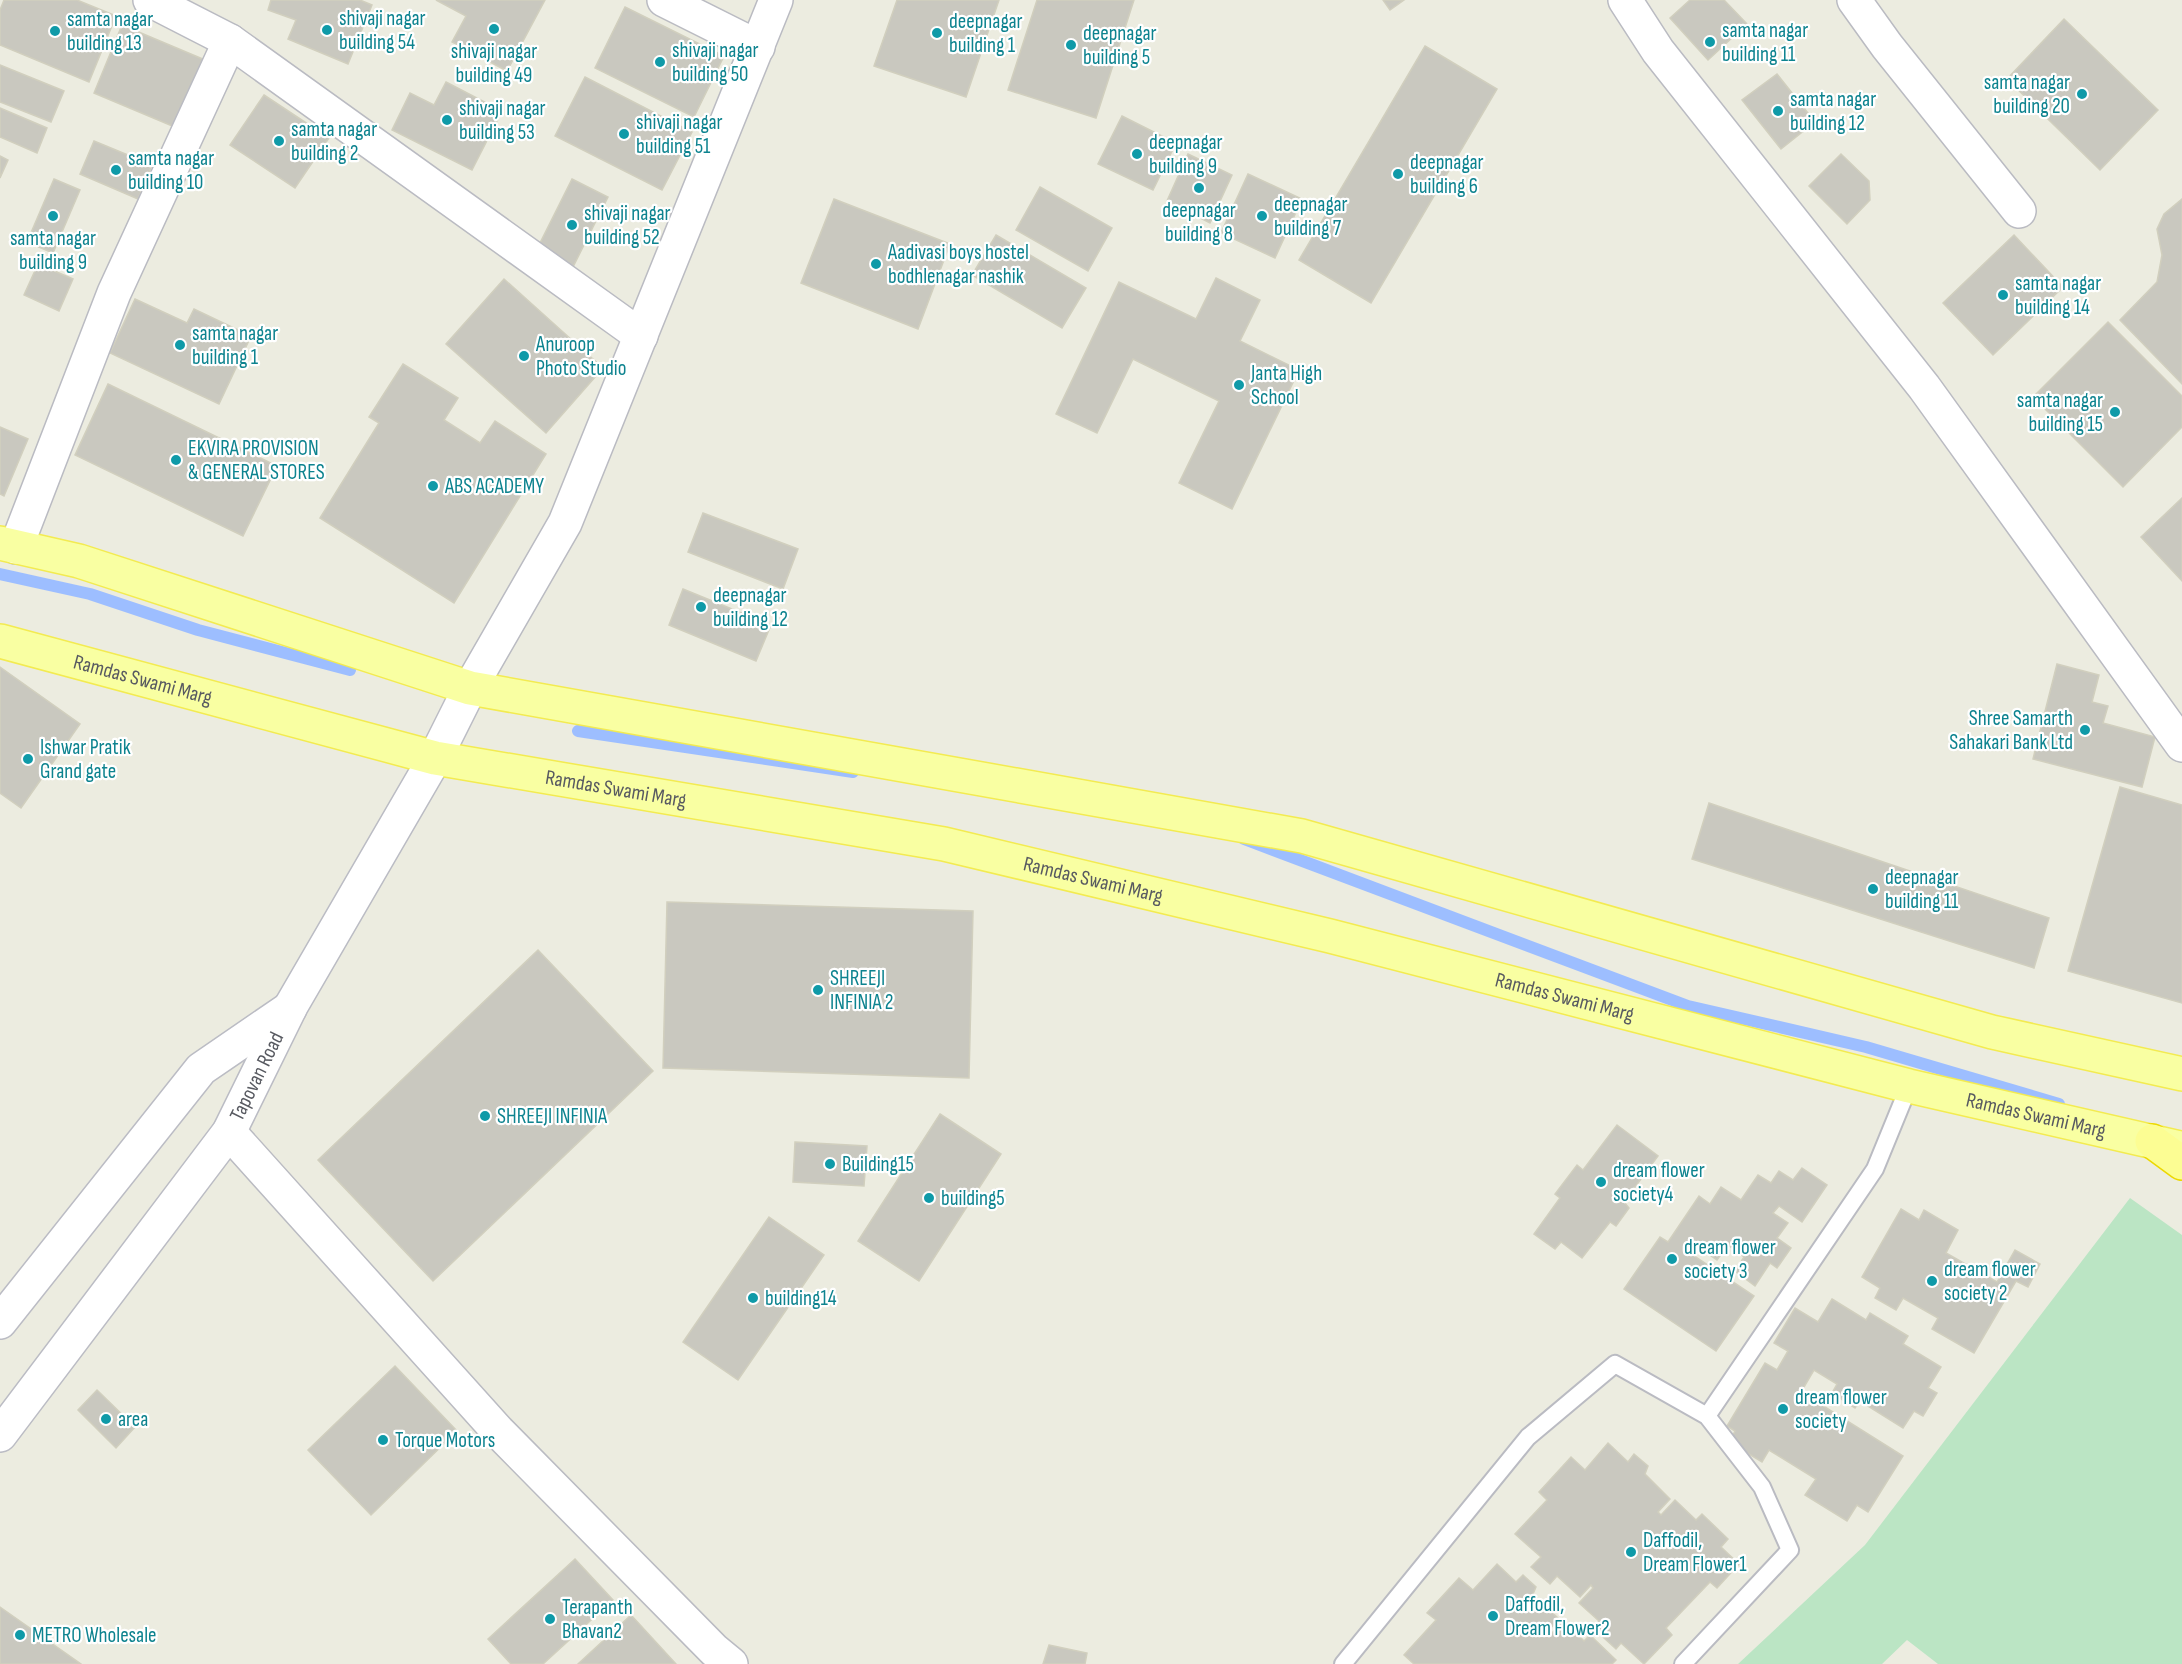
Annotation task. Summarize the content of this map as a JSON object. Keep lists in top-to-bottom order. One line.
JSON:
{"streets":{"main road":["Ramdas Swami Marg"],"street":["Tapovan Road"]},"crossings":[["Ramdas Swami Marg","Tapovan Road"]],"places":["shivaji nagar building 49","shivaji nagar building 54","samta nagar building 13","deepnagar building 1","samta nagar building 11","deepnagar building 5","shivaji nagar building 50","samta nagar building 20","samta nagar building 12","shivaji nagar building 53","shivaji nagar building 51","samta nagar building 2","deepnagar building 9","samta nagar building 10","deepnagar building 6","deepnagar building 8","samta nagar building 9","deepnagar building 7","shivaji nagar building 52","Aadivasi boys hostel bodhlenagar nashik","samta nagar building 14","samta nagar building 1","Anuroop Photo Studio","Janta High School","samta nagar building 15","EKVIRA PROVISION & GENERAL STORES","ABS ACADEMY","deepnagar building 12","Shree Samarth Sahakari Bank Ltd","Ishwar Pratik Grand gate","deepnagar building 11","SHREEJI INFINIA 2","SHREEJI INFINIA","Building15","dream flower society4","building5","dream flower society 3","dream flower society 2","building14","dream flower society","area","Torque Motors","Daffodil, Dream Flower1","Daffodil, Dream Flower2","Terapanth Bhavan2","METRO Wholesale"]}
